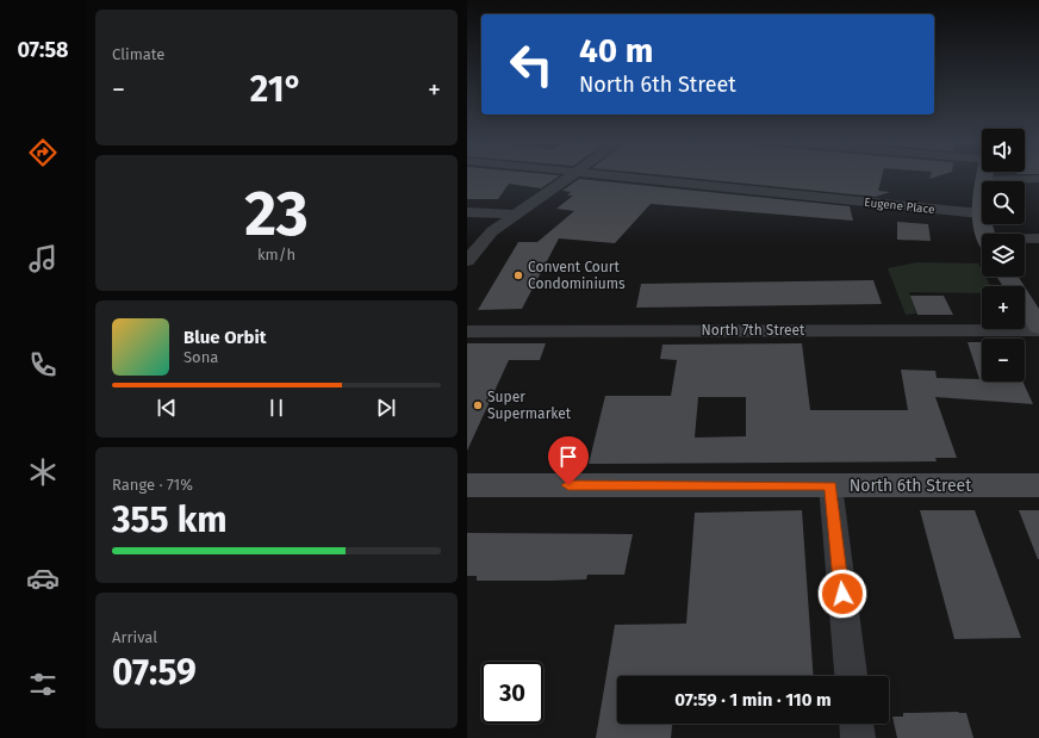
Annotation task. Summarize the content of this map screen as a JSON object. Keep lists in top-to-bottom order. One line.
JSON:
{"streets":{"main road":["North 6th Street"],"street":["Eugene Place","North 7th Street"]},"places":["Convent Court Condominiums","Super Supermarket"],"page":{"tabs":"07:58","tile":["Climate",["23","km/h"],["Range · 71%","355 km"],["Arrival","07:59"]],"turn":["40 m","North 6th Street"],"heat":["−","21°","+"],"map_buttons":["+","−"],"song":["Blue Orbit","Sona"],"limit":"30","trip":"07:59 · 1 min · 110 m"}}
